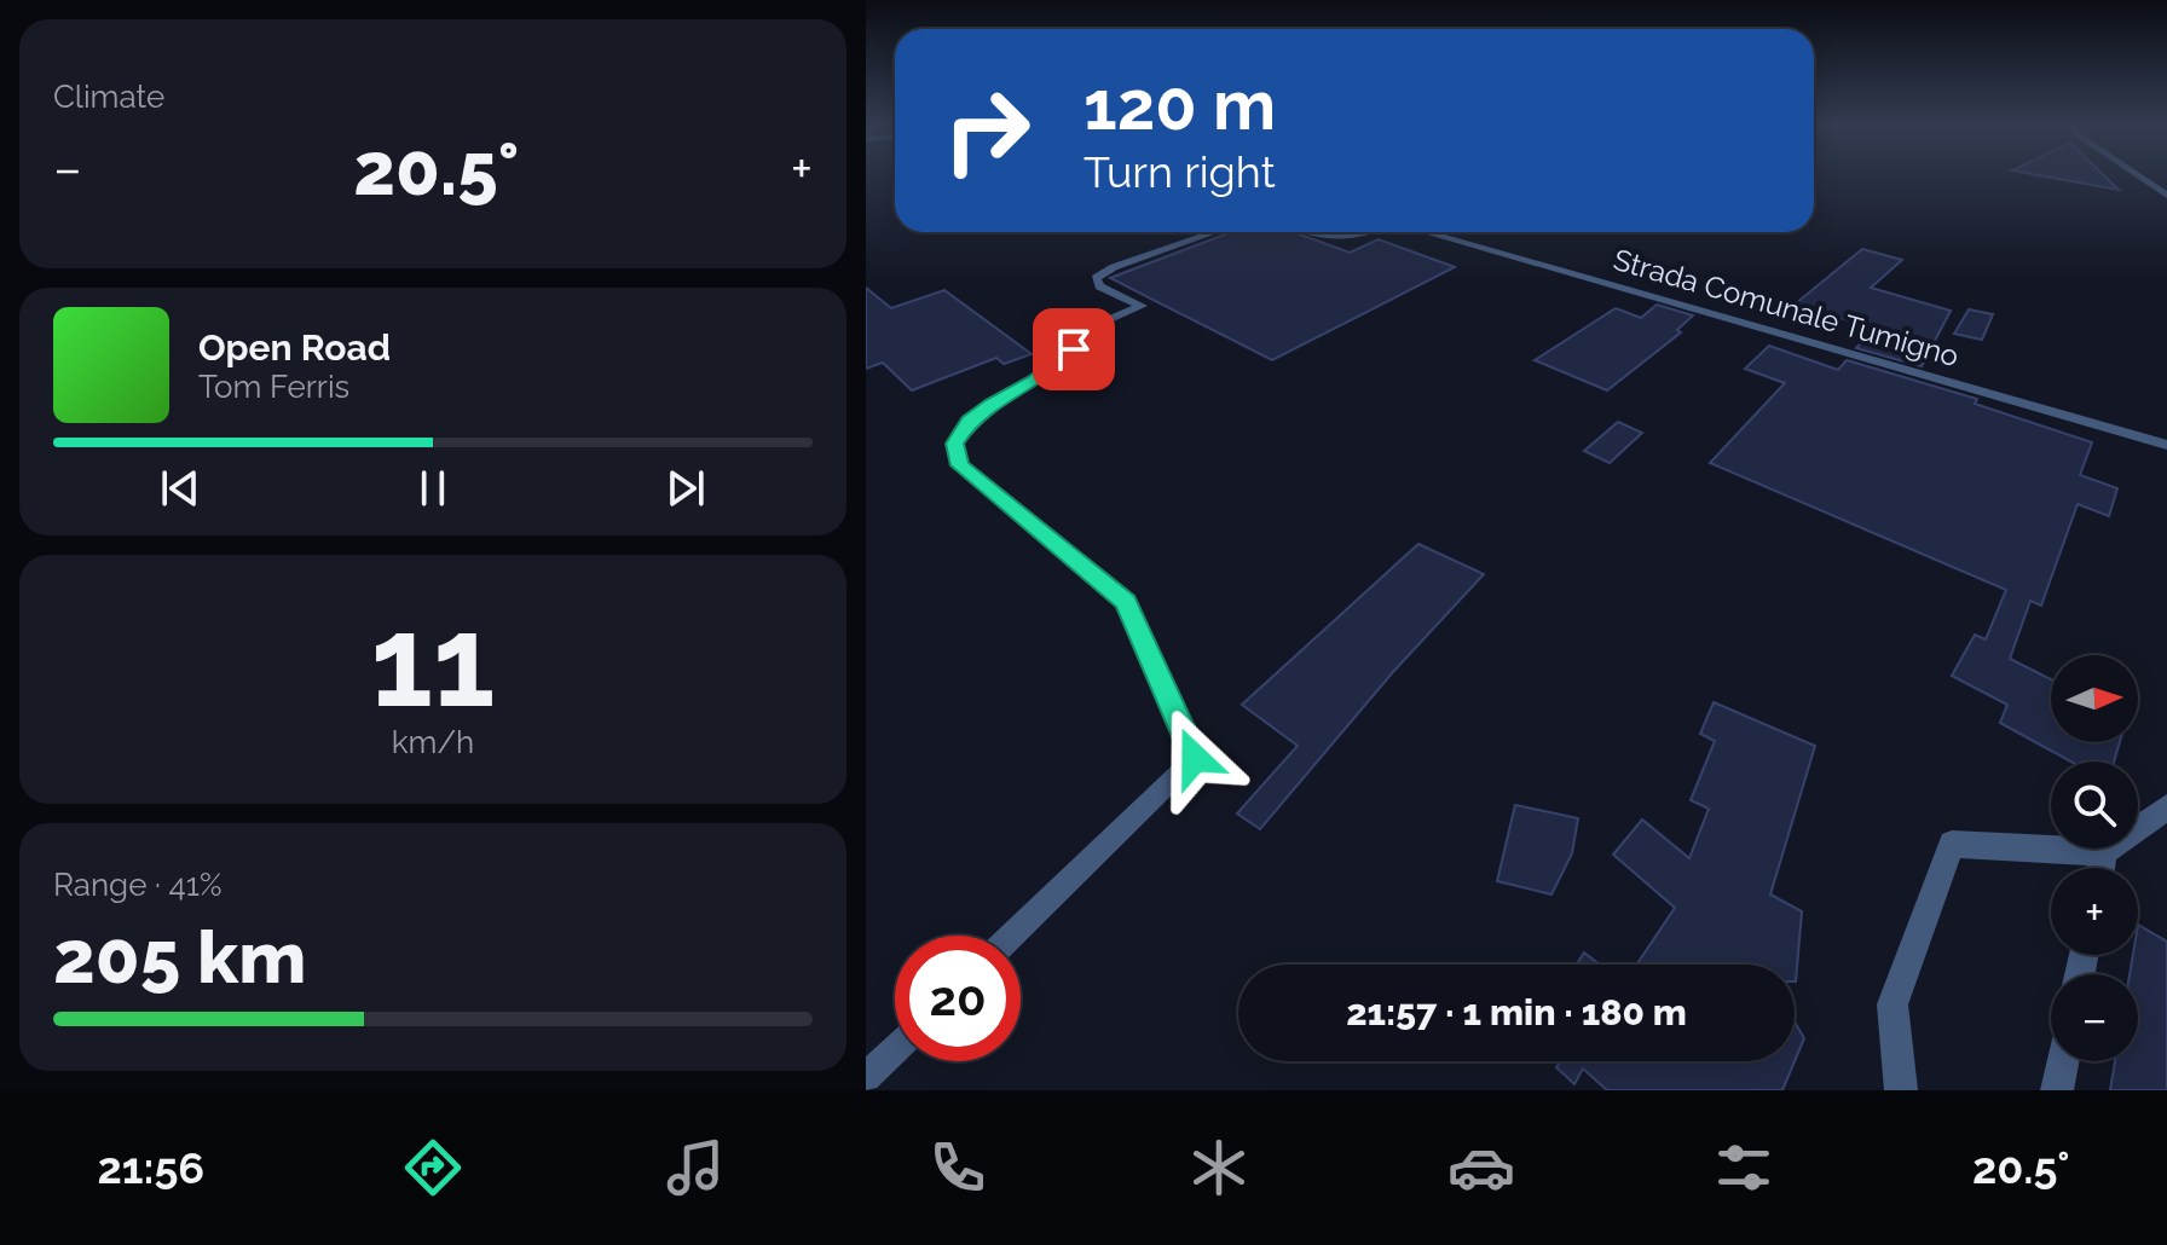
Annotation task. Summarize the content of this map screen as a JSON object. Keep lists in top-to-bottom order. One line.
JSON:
{"streets":{"street":["Strada Comunale Tumigno"]},"north":"right","page":{"tile":["Climate",["11","km/h"],["Range · 41%","205 km"]],"turn":["120 m","Turn right"],"heat":["−","20.5°","+"],"song":["Open Road","Tom Ferris"],"map_buttons":["+","−"],"limit":"20","trip":"21:57 · 1 min · 180 m","tabs":["21:56","20.5°"]}}
